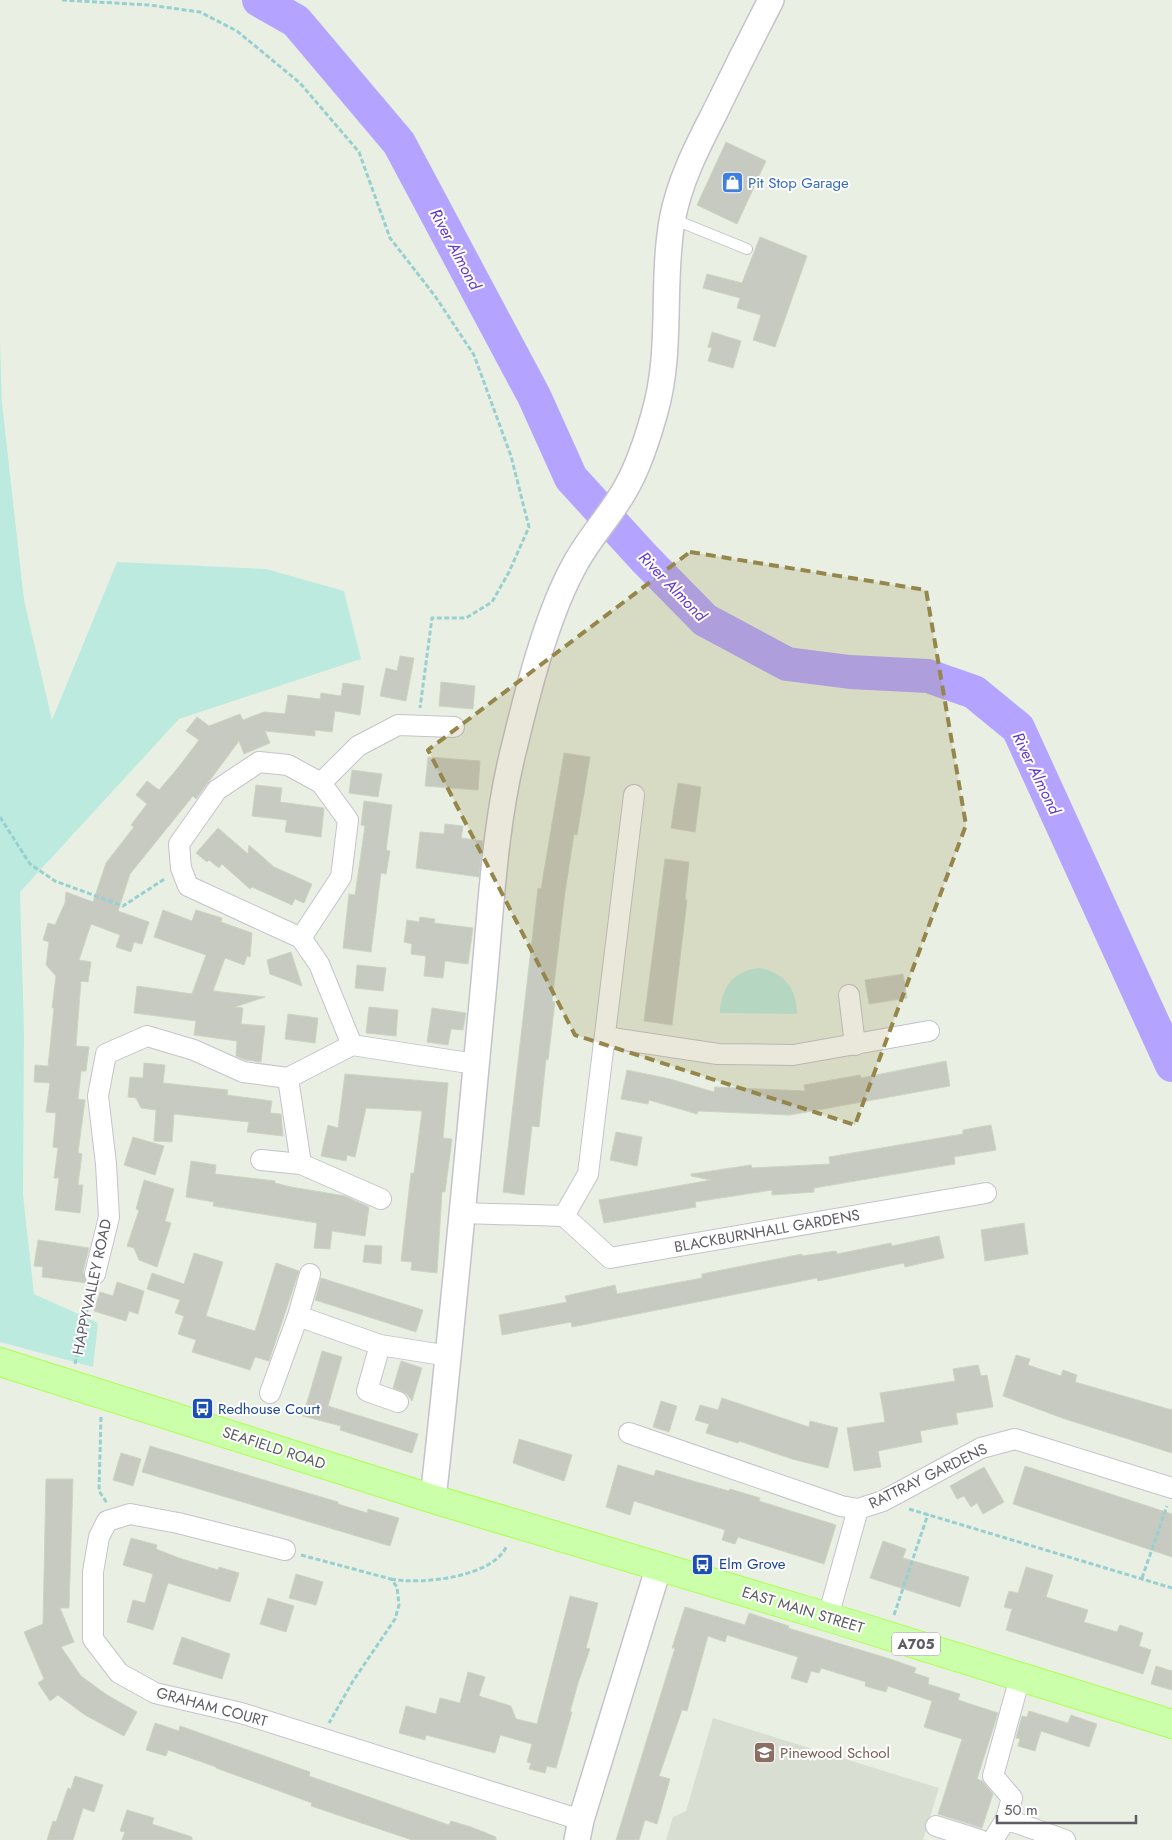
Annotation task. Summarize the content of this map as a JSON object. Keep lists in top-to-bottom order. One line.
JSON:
{"streets":{"main road":["SEAFIELD ROAD","EAST MAIN STREET","A705"],"street":["BLACKBURNHALL GARDENS","HAPPYVALLEY ROAD","RATTRAY GARDENS","GRAHAM COURT"]},"crossings":[["HAPPYVALLEY ROAD","SEAFIELD ROAD"],["SEAFIELD ROAD","EAST MAIN STREET"]],"water":["River Almond"],"places":{"shop":["Pit Stop Garage"],"bus stop":["Redhouse Court","Elm Grove"],"school or university":["Pinewood School"]},"scale_bar":"50 m"}
